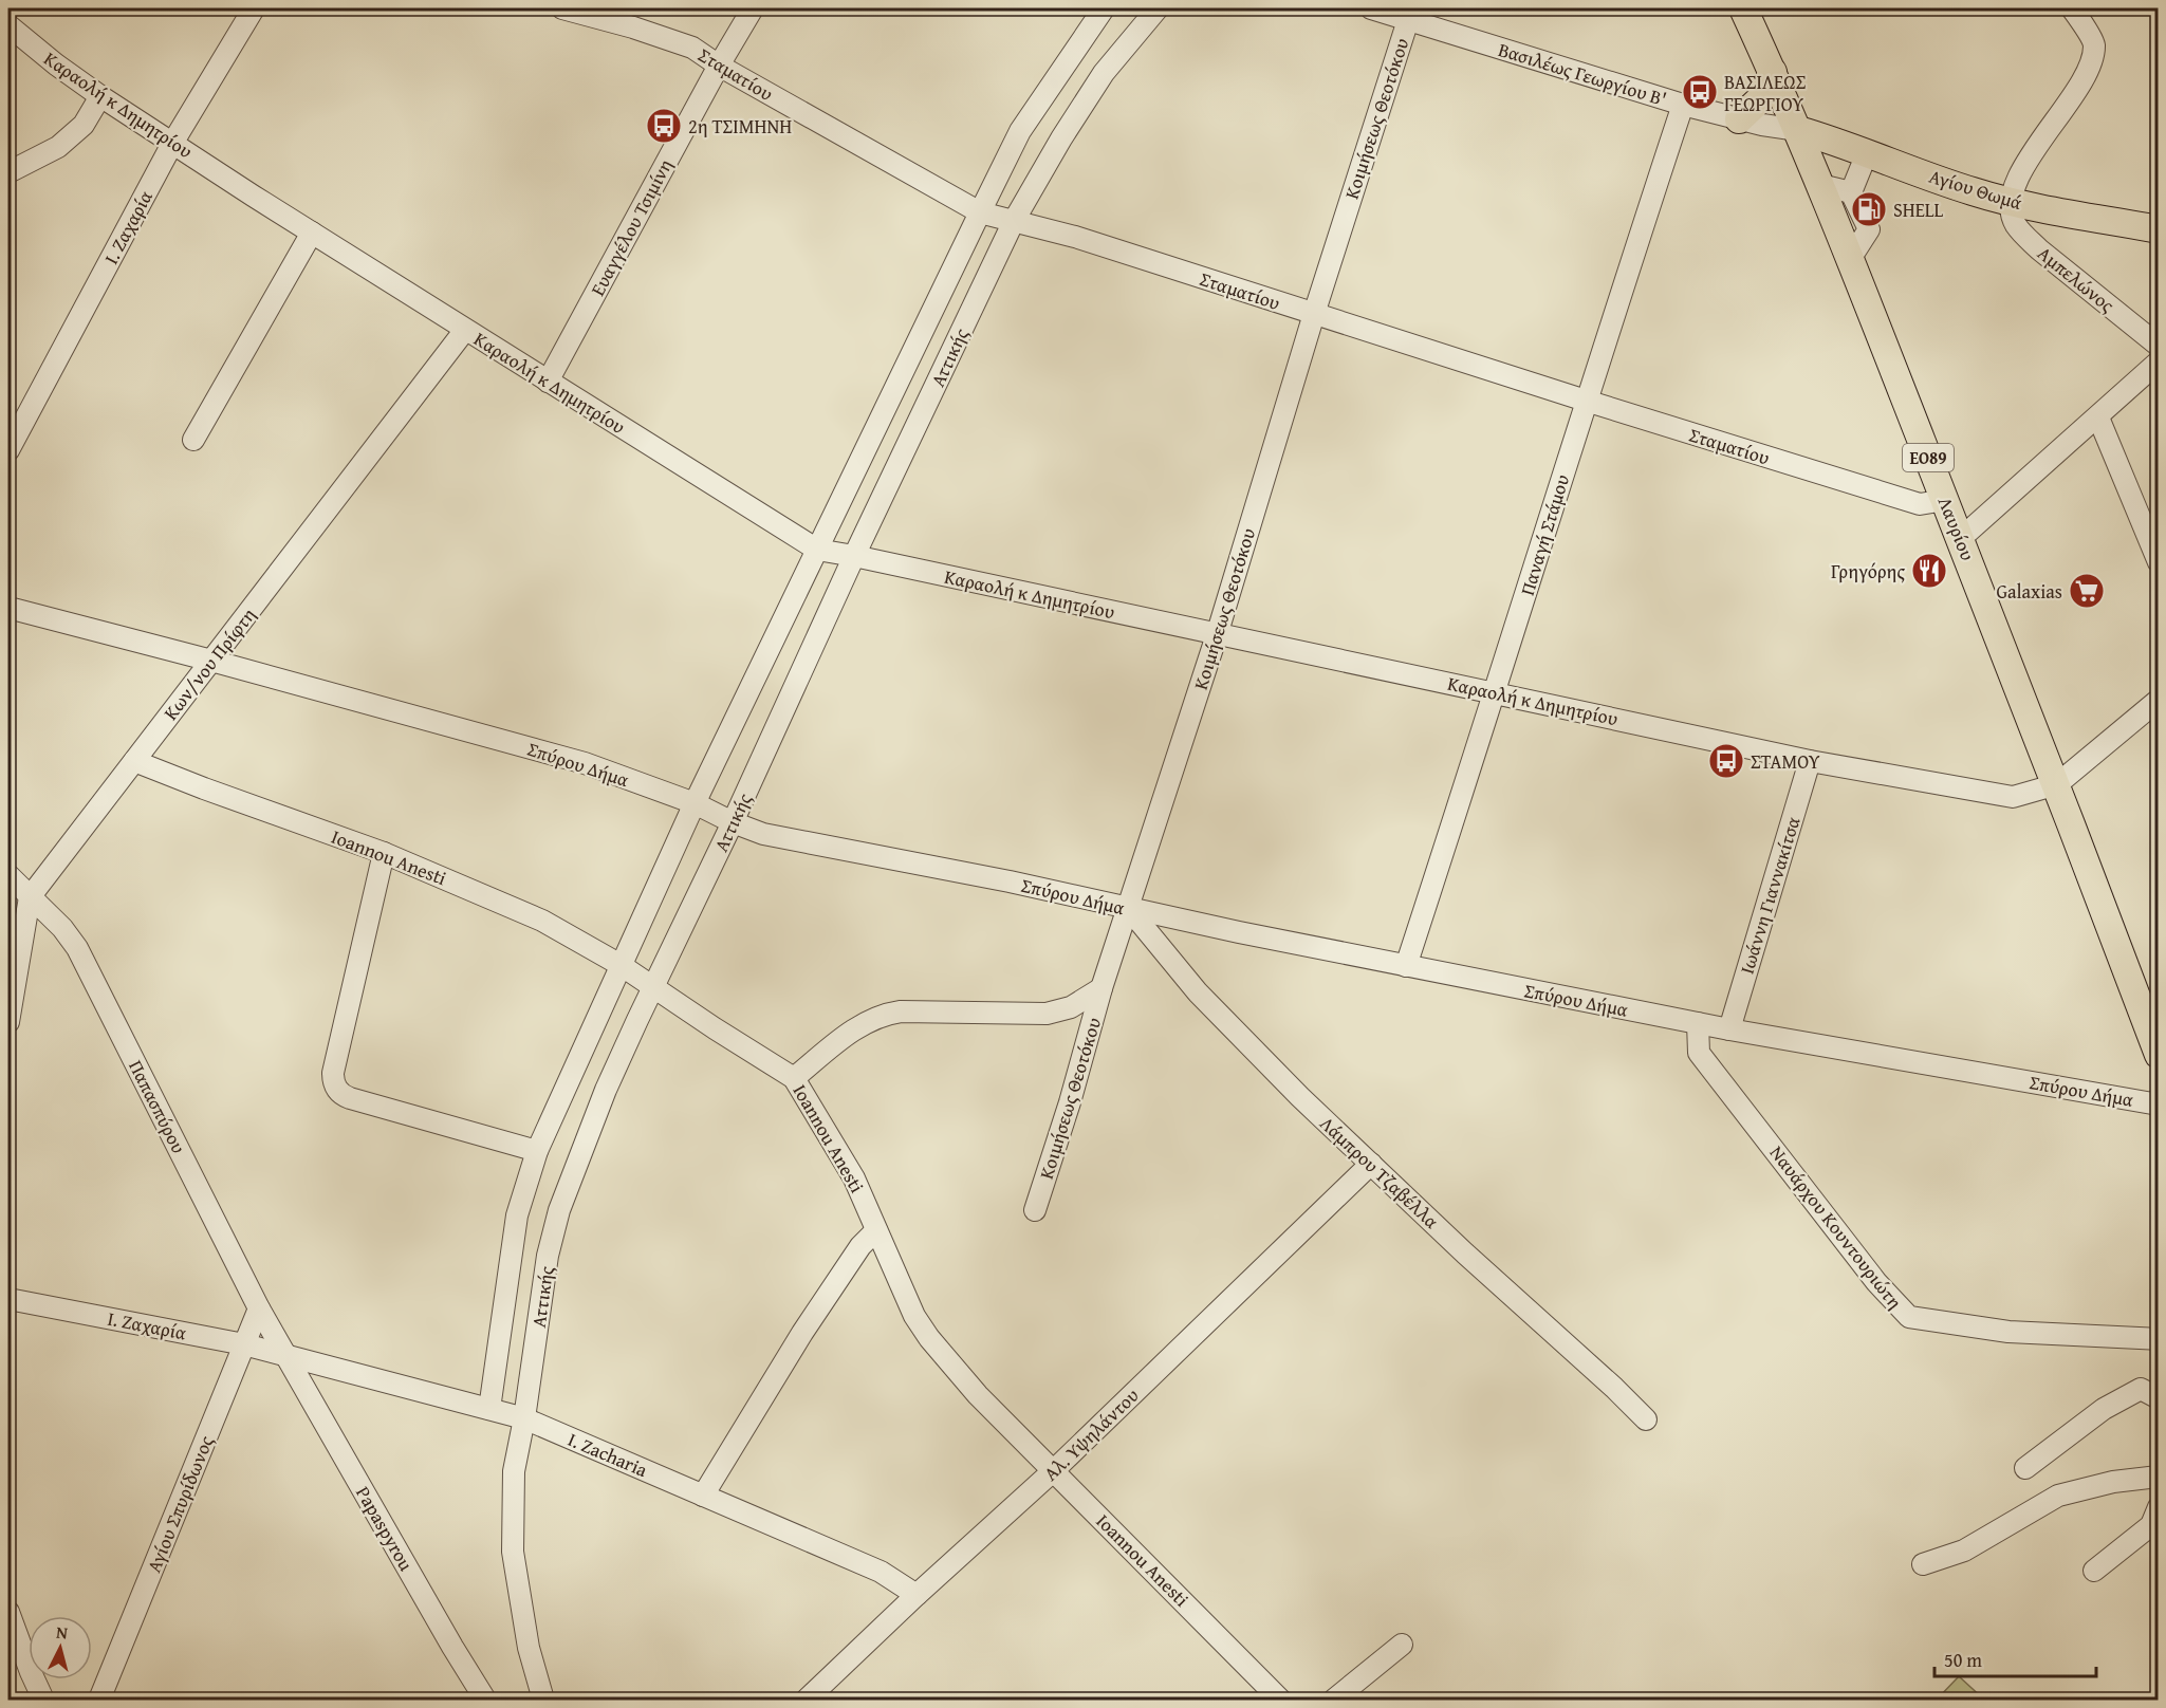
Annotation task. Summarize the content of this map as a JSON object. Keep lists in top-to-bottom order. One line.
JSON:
{"streets":{"main road":["Αγίου Θωμά","ΕΟ89","Λαυρίου"],"street":["Σταματίου","Βασιλέως Γεωργίου Β'","Καραολή κ Δημητρίου","Κοιμήσεως Θεοτόκου","Ι. Ζαχαρία","Ευαγγέλου Τσιμίνη","Αμπελώνος","Αττικής","Παναγή Στάμου","Κων/νου Πρίφτη","Σπύρου Δήμα","Ioannou Anesti","Ιωάννη Γιαννακίτσα","Παπασπύρου","Λάμπρου Τζαβέλλα","Ναυάρχου Κουντουριώτη","Αλ. Υψηλάντου","I. Zacharia","Αγίου Σπυρίδωνος","Papaspyrou"]},"crossings":[["Σταματίου","Κοιμήσεως Θεοτόκου"],["Σταματίου","Ευαγγέλου Τσιμίνη"],["Σταματίου","Αττικής"],["Σταματίου","Λαυρίου"],["Σταματίου","Παναγή Στάμου"],["Βασιλέως Γεωργίου Β'","Κοιμήσεως Θεοτόκου"],["Βασιλέως Γεωργίου Β'","Αγίου Θωμά"],["Βασιλέως Γεωργίου Β'","Λαυρίου"],["Βασιλέως Γεωργίου Β'","Παναγή Στάμου"],["Καραολή κ Δημητρίου","Κοιμήσεως Θεοτόκου"],["Καραολή κ Δημητρίου","Ι. Ζαχαρία"],["Καραολή κ Δημητρίου","Ευαγγέλου Τσιμίνη"],["Καραολή κ Δημητρίου","Αττικής"],["Καραολή κ Δημητρίου","Λαυρίου"],["Καραολή κ Δημητρίου","Παναγή Στάμου"],["Καραολή κ Δημητρίου","Κων/νου Πρίφτη"],["Καραολή κ Δημητρίου","Ιωάννη Γιαννακίτσα"],["Κοιμήσεως Θεοτόκου","Σπύρου Δήμα"],["Κοιμήσεως Θεοτόκου","Λάμπρου Τζαβέλλα"],["Αγίου Θωμά","Αμπελώνος"],["Αγίου Θωμά","Λαυρίου"],["Ι. Ζαχαρία","Παπασπύρου"],["Ι. Ζαχαρία","I. Zacharia"],["Ι. Ζαχαρία","Αγίου Σπυρίδωνος"],["Ι. Ζαχαρία","Papaspyrou"],["Αττικής","Σπύρου Δήμα"],["Αττικής","Ioannou Anesti"],["Αττικής","I. Zacharia"],["Παναγή Στάμου","Σπύρου Δήμα"],["Κων/νου Πρίφτη","Σπύρου Δήμα"],["Κων/νου Πρίφτη","Ioannou Anesti"],["Κων/νου Πρίφτη","Παπασπύρου"],["Σπύρου Δήμα","Ιωάννη Γιαννακίτσα"],["Σπύρου Δήμα","Λάμπρου Τζαβέλλα"],["Σπύρου Δήμα","Ναυάρχου Κουντουριώτη"],["Ioannou Anesti","Αλ. Υψηλάντου"],["Παπασπύρου","I. Zacharia"],["Παπασπύρου","Αγίου Σπυρίδωνος"],["Παπασπύρου","Papaspyrou"],["Λάμπρου Τζαβέλλα","Αλ. Υψηλάντου"],["Αλ. Υψηλάντου","I. Zacharia"],["I. Zacharia","Papaspyrou"]],"places":{"bus stop":["ΒΑΣΙΛΕΩΣ ΓΕΩΡΓΙΟΥ","2η ΤΣΙΜΗΝΗ","ΣΤΑΜΟΥ"],"fuel station":["SHELL"],"restaurant":["Γρηγόρης"],"supermarket":["Galaxias"]},"scale_bar":"50 m","north":"top"}
